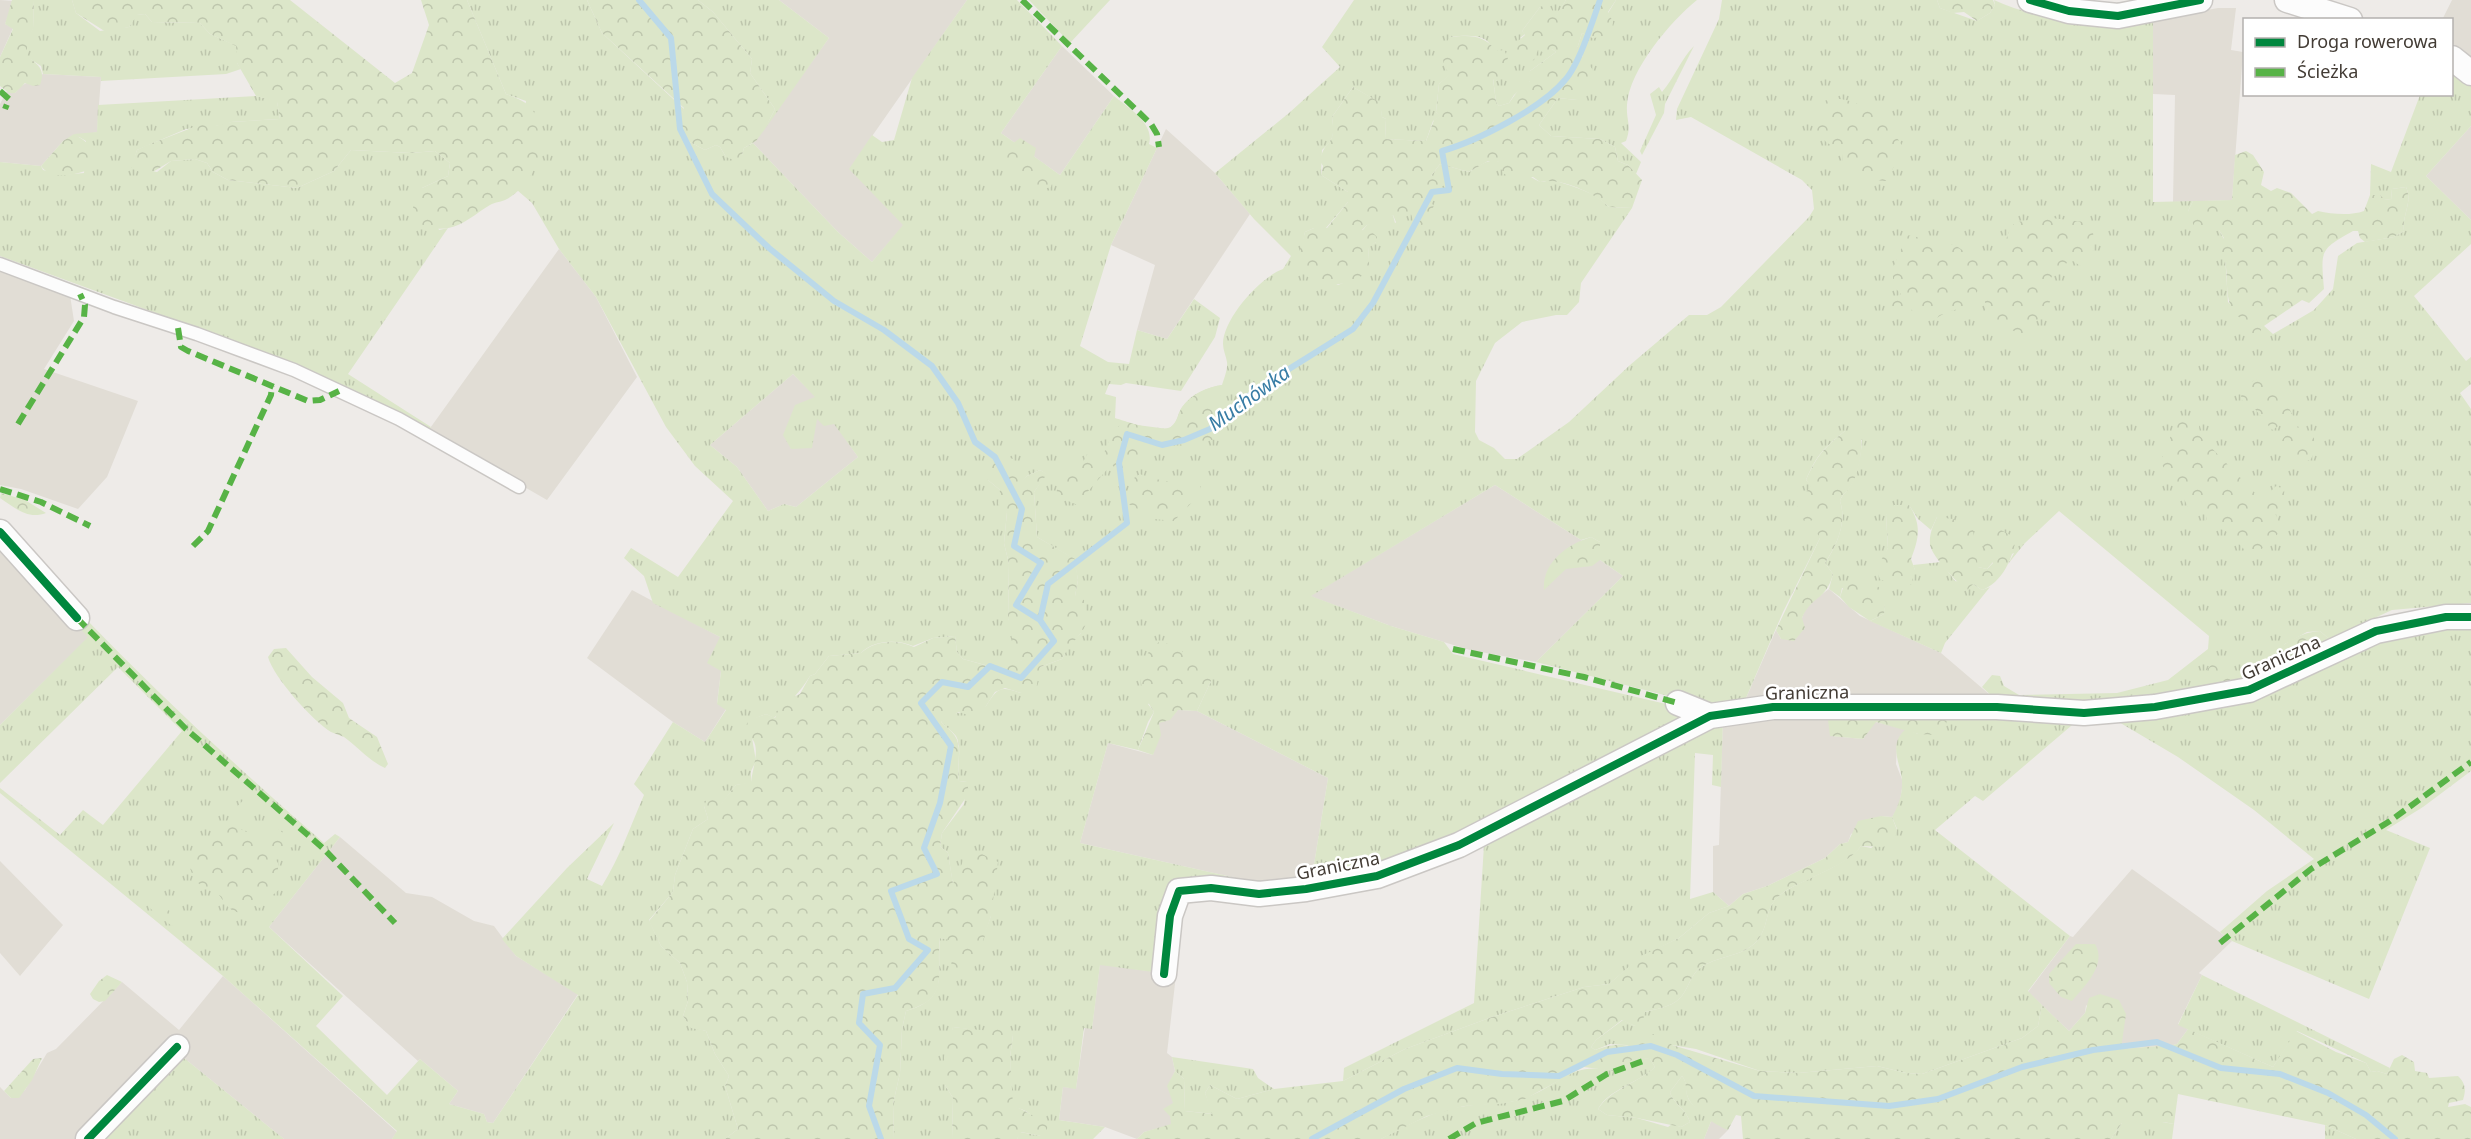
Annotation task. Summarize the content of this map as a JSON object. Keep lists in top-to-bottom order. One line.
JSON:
{"streets":{"street":["Graniczna"]},"water":["Muchówka"],"legend":["Droga rowerowa","Ścieżka"]}
